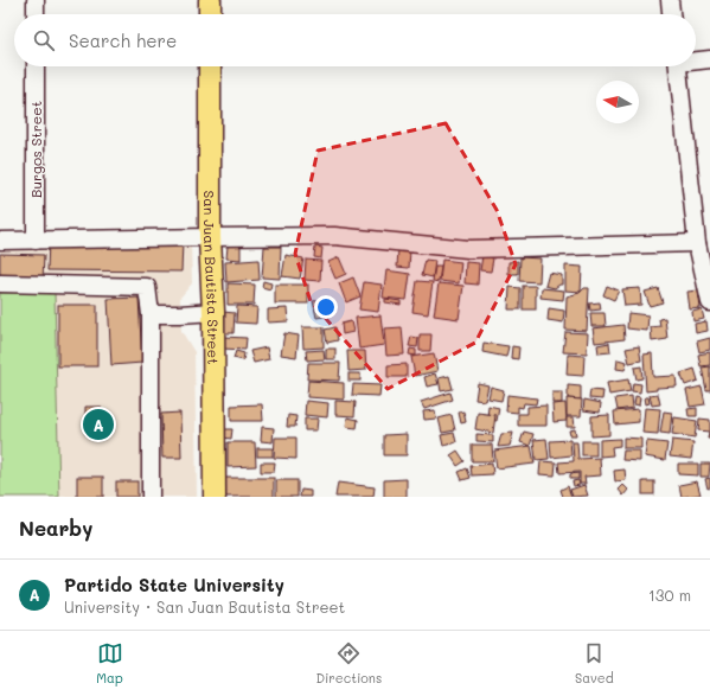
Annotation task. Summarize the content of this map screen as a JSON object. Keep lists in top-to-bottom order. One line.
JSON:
{"streets":{"main road":["San Juan Bautista Street"],"street":["Burgos Street"]},"north":"left","page":{"search":"Search here","pins":"A","heading":"Nearby","list":[{"mark":"A","name":"Partido State University","note":"University · San Juan Bautista Street","value":"130 m"}],"nav":["Map","Directions","Saved"]}}
